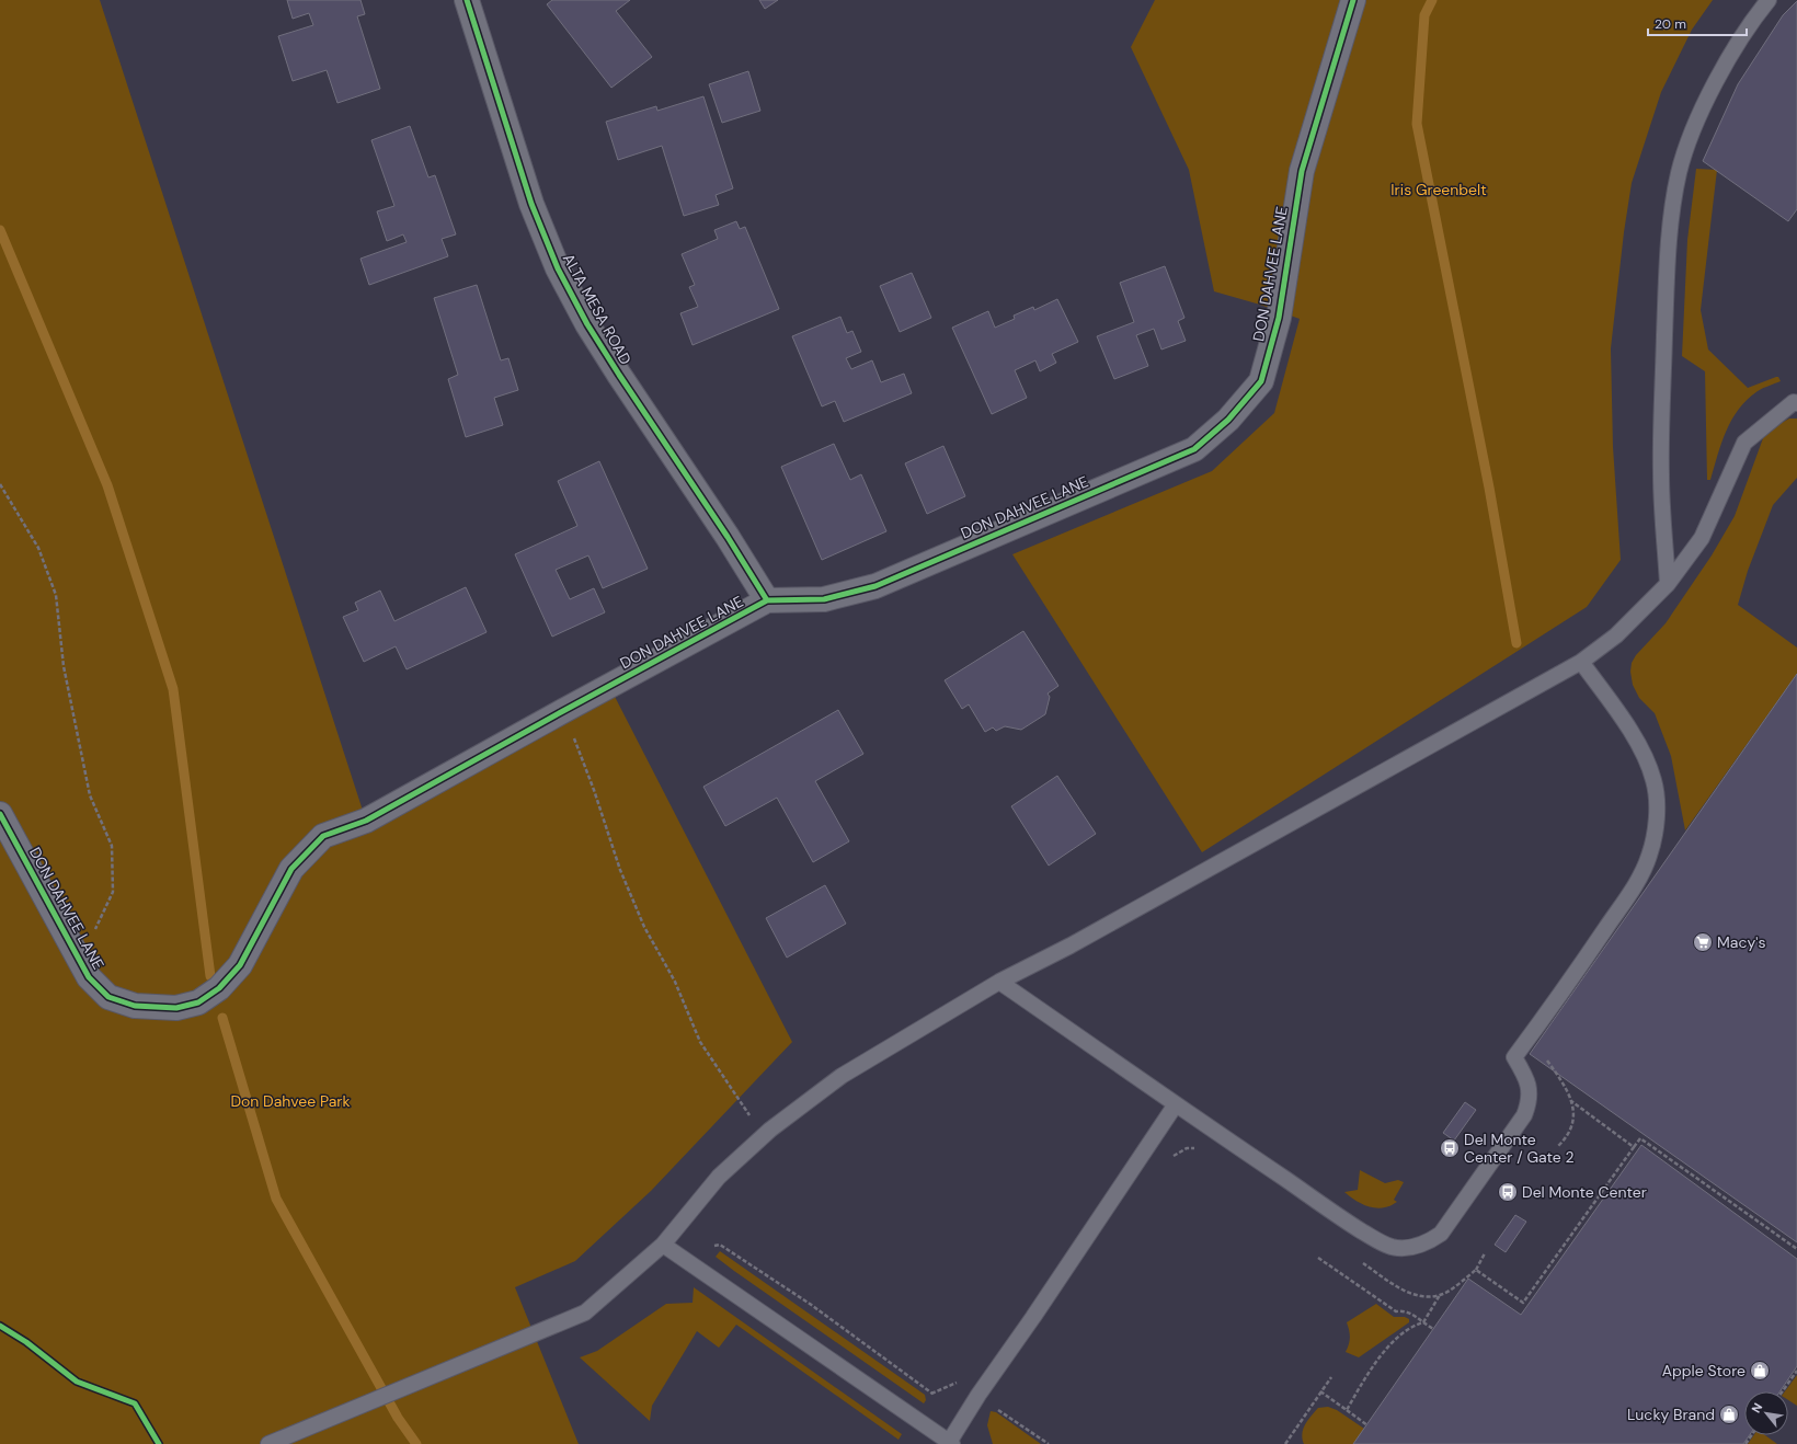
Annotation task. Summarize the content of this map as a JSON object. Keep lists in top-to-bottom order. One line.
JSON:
{"streets":{"street":["DON DAHVEE LANE","ALTA MESA ROAD"]},"crossings":[["DON DAHVEE LANE","ALTA MESA ROAD"]],"parks":["Iris Greenbelt","Don Dahvee Park"],"places":{"supermarket":["Macy's"],"bus stop":["Del Monte Center / Gate 2","Del Monte Center"],"shop":["Apple Store","Lucky Brand"]},"scale_bar":"20 m","north":"top left"}
